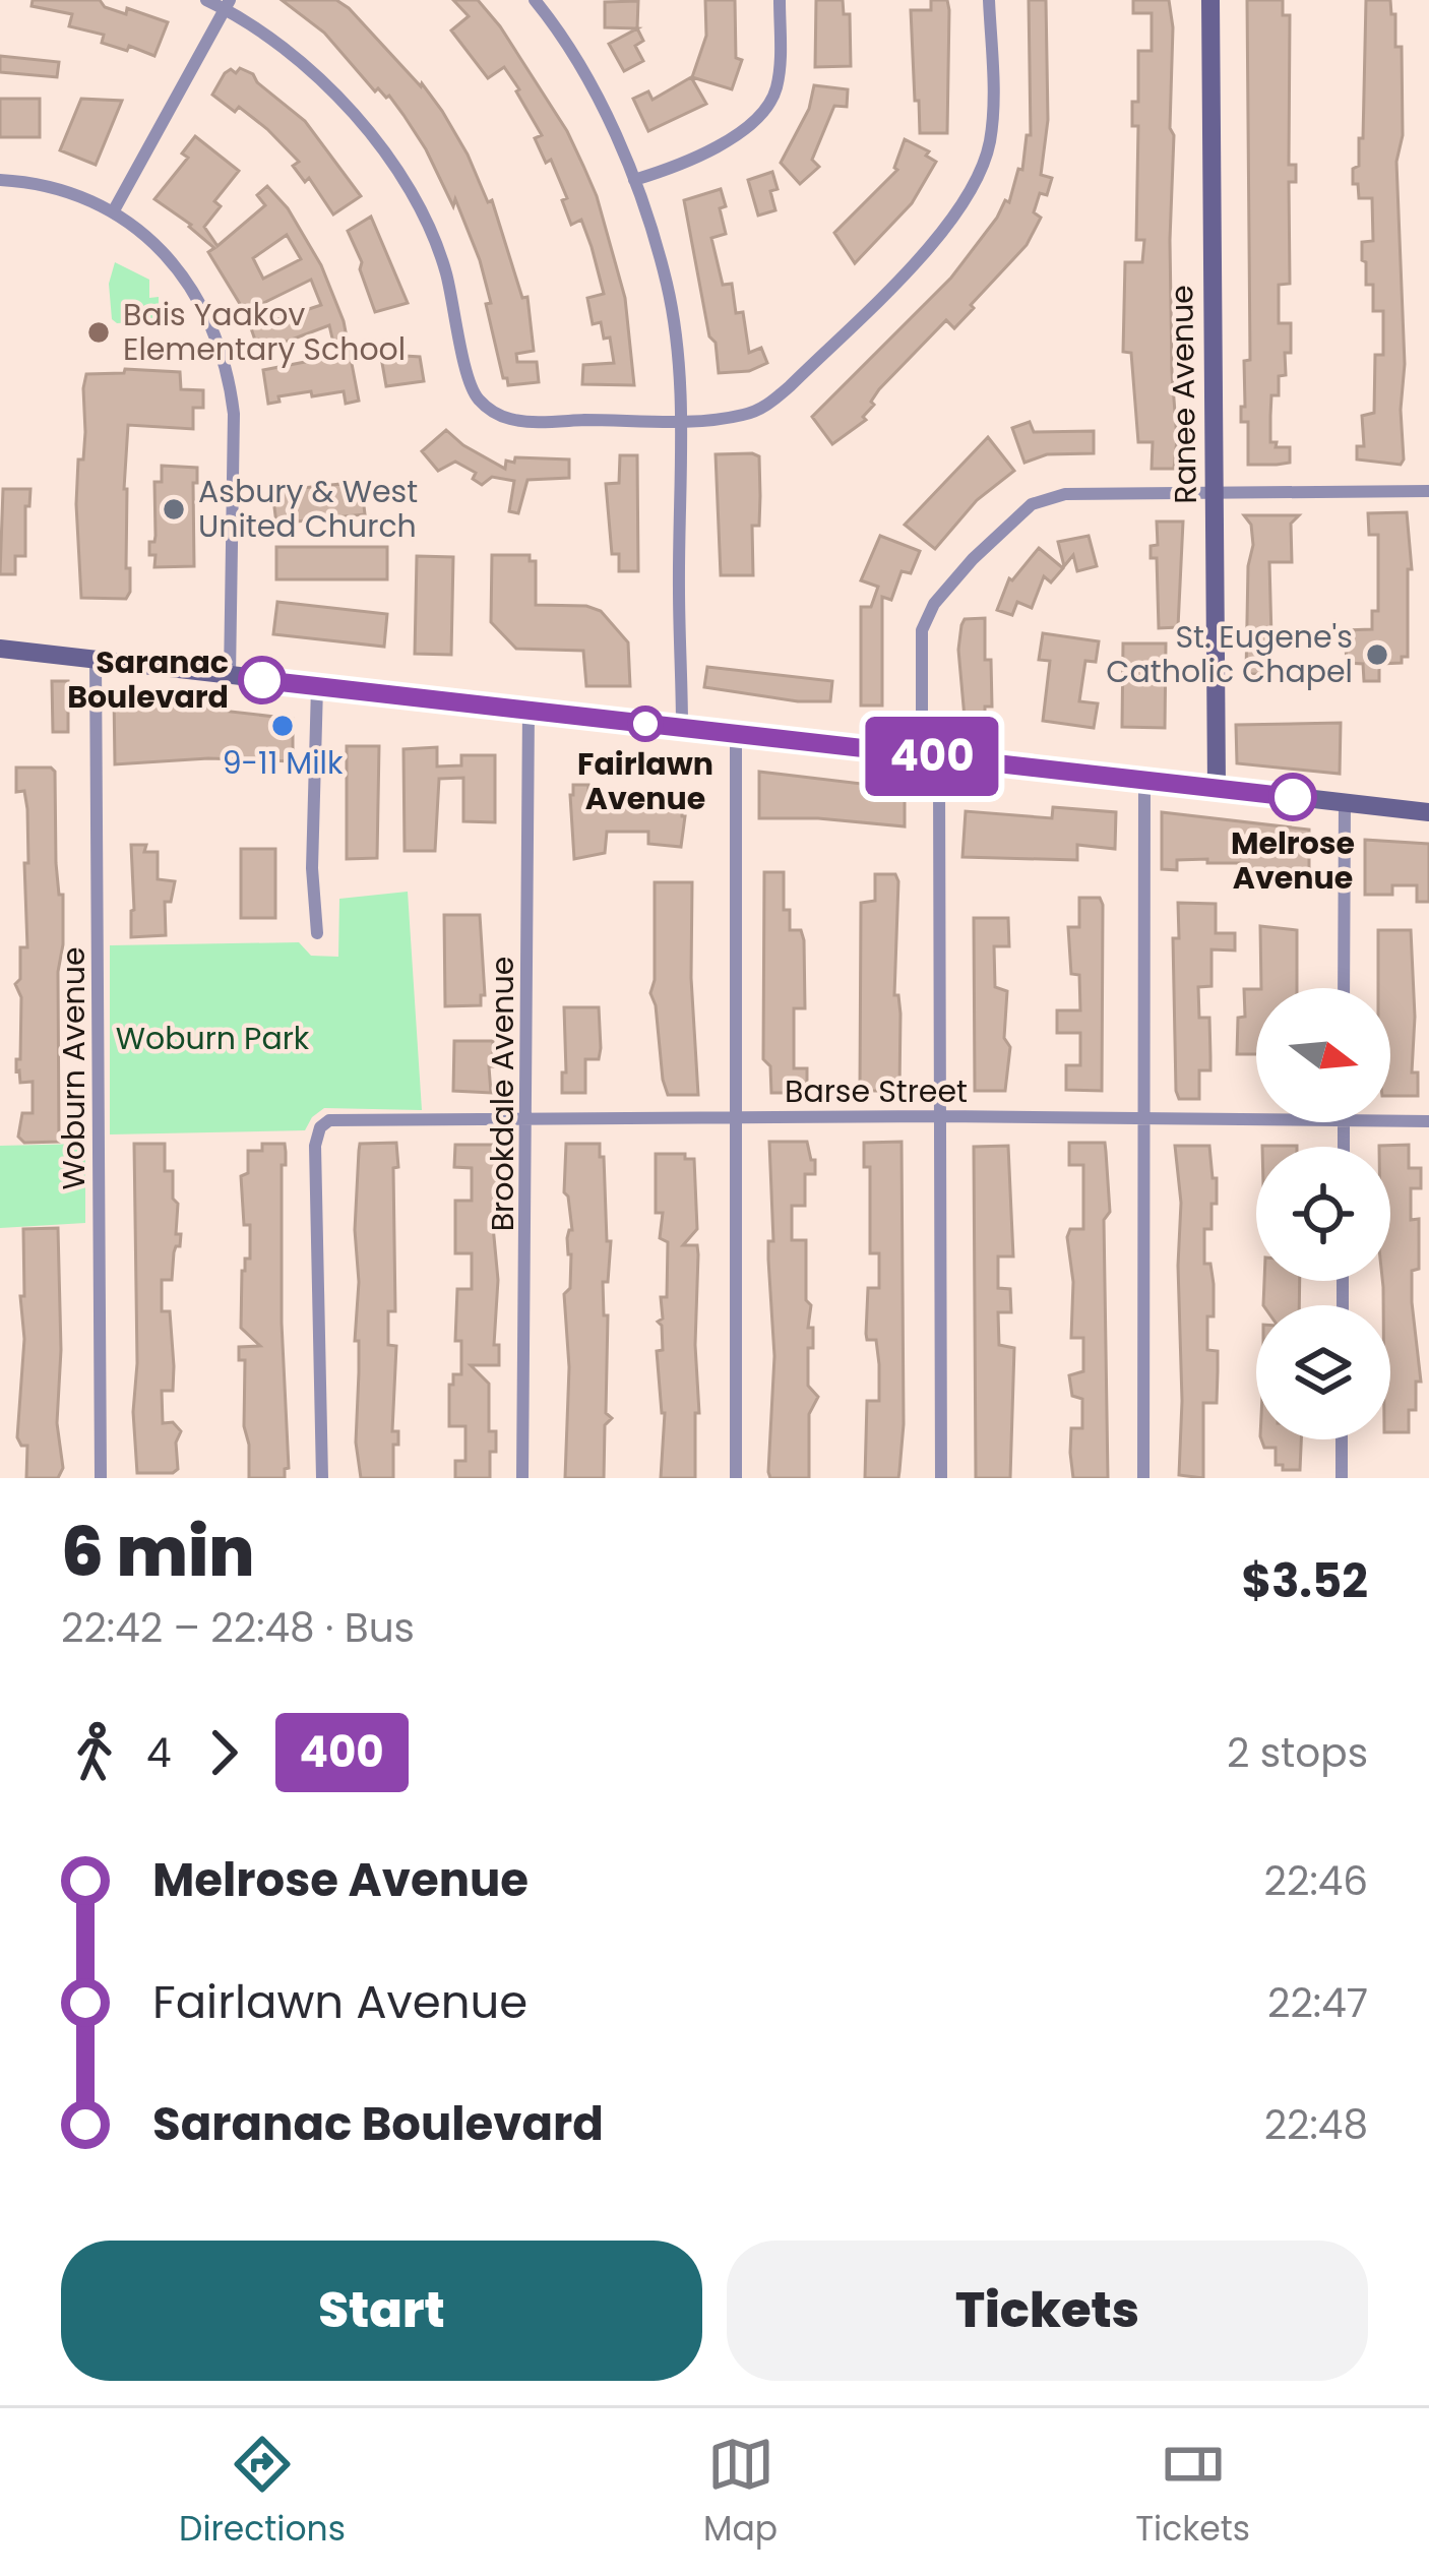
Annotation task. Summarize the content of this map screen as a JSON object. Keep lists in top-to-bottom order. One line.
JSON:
{"streets":{"main road":["Ranee Avenue"],"street":["Woburn Avenue","Barse Street","Brookdale Avenue"]},"crossings":[["Barse Street","Brookdale Avenue"]],"parks":["Woburn Park"],"places":["Bais Yaakov Elementary School","Asbury & West United Church","St. Eugene's Catholic Chapel","Saranac Boulevard","Fairlawn Avenue","9-11 Milk","Melrose Avenue"],"lines":["bus line 400"],"north":"right","page":{"on_map":"400","heading":["6 min","22:42 – 22:48 · Bus","$3.52"],"legs":["4","400","2 stops"],"list":[{"name":"Melrose Avenue","value":"22:46"},{"name":"Fairlawn Avenue","value":"22:47"},{"name":"Saranac Boulevard","value":"22:48"}],"buttons":["Start","Tickets"],"tabs":["Directions","Map","Tickets"]}}
